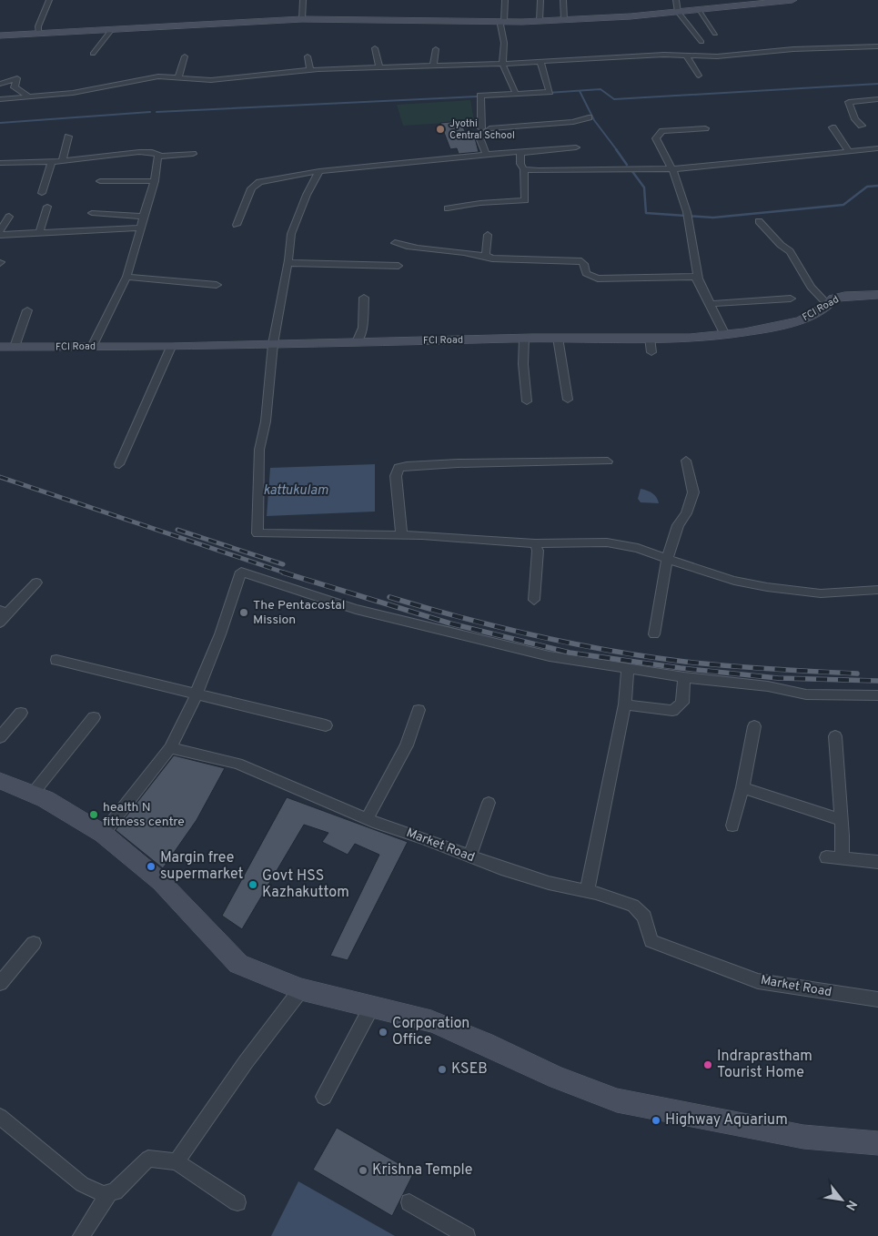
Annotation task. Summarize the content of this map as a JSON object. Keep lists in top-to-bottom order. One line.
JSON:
{"streets":{"street":["FCI Road","Market Road"]},"water":["kattukulam"],"places":["Jyothi Central School","The Pentacostal Mission","health N fittness centre","Margin free supermarket","Govt HSS Kazhakuttom","Corporation Office","Indraprastham Tourist Home","KSEB","Highway Aquarium","Krishna Temple"],"north":"bottom right"}
